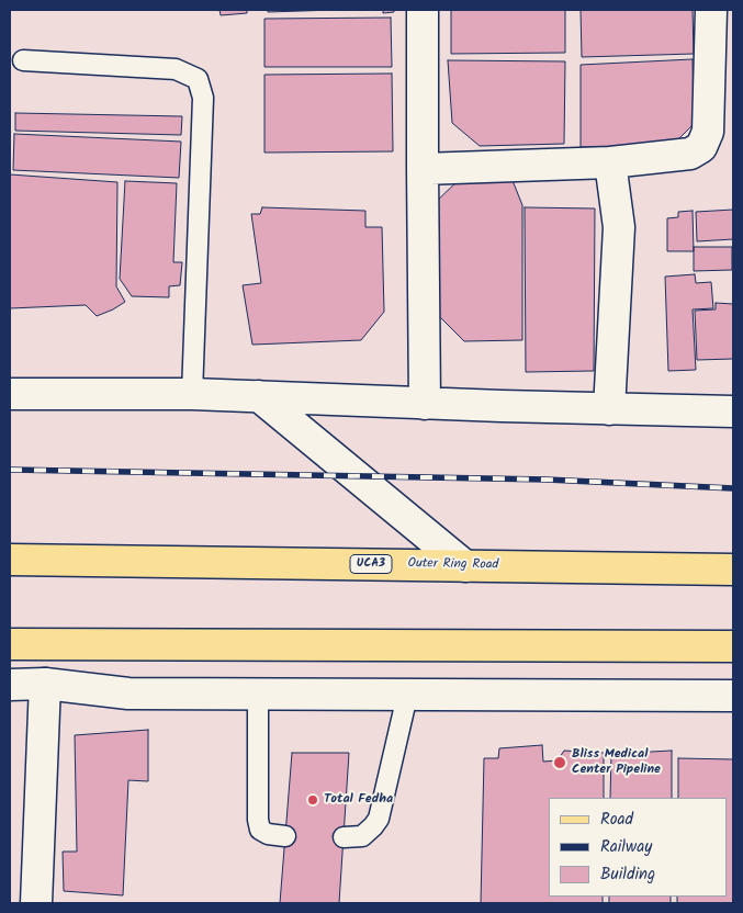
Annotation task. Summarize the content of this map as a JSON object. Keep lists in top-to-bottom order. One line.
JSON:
{"streets":{"main road":["UCA3","Outer Ring Road"]},"places":["Bliss Medical Center Pipeline","Total Fedha"],"legend":["Road","Railway","Building"]}
